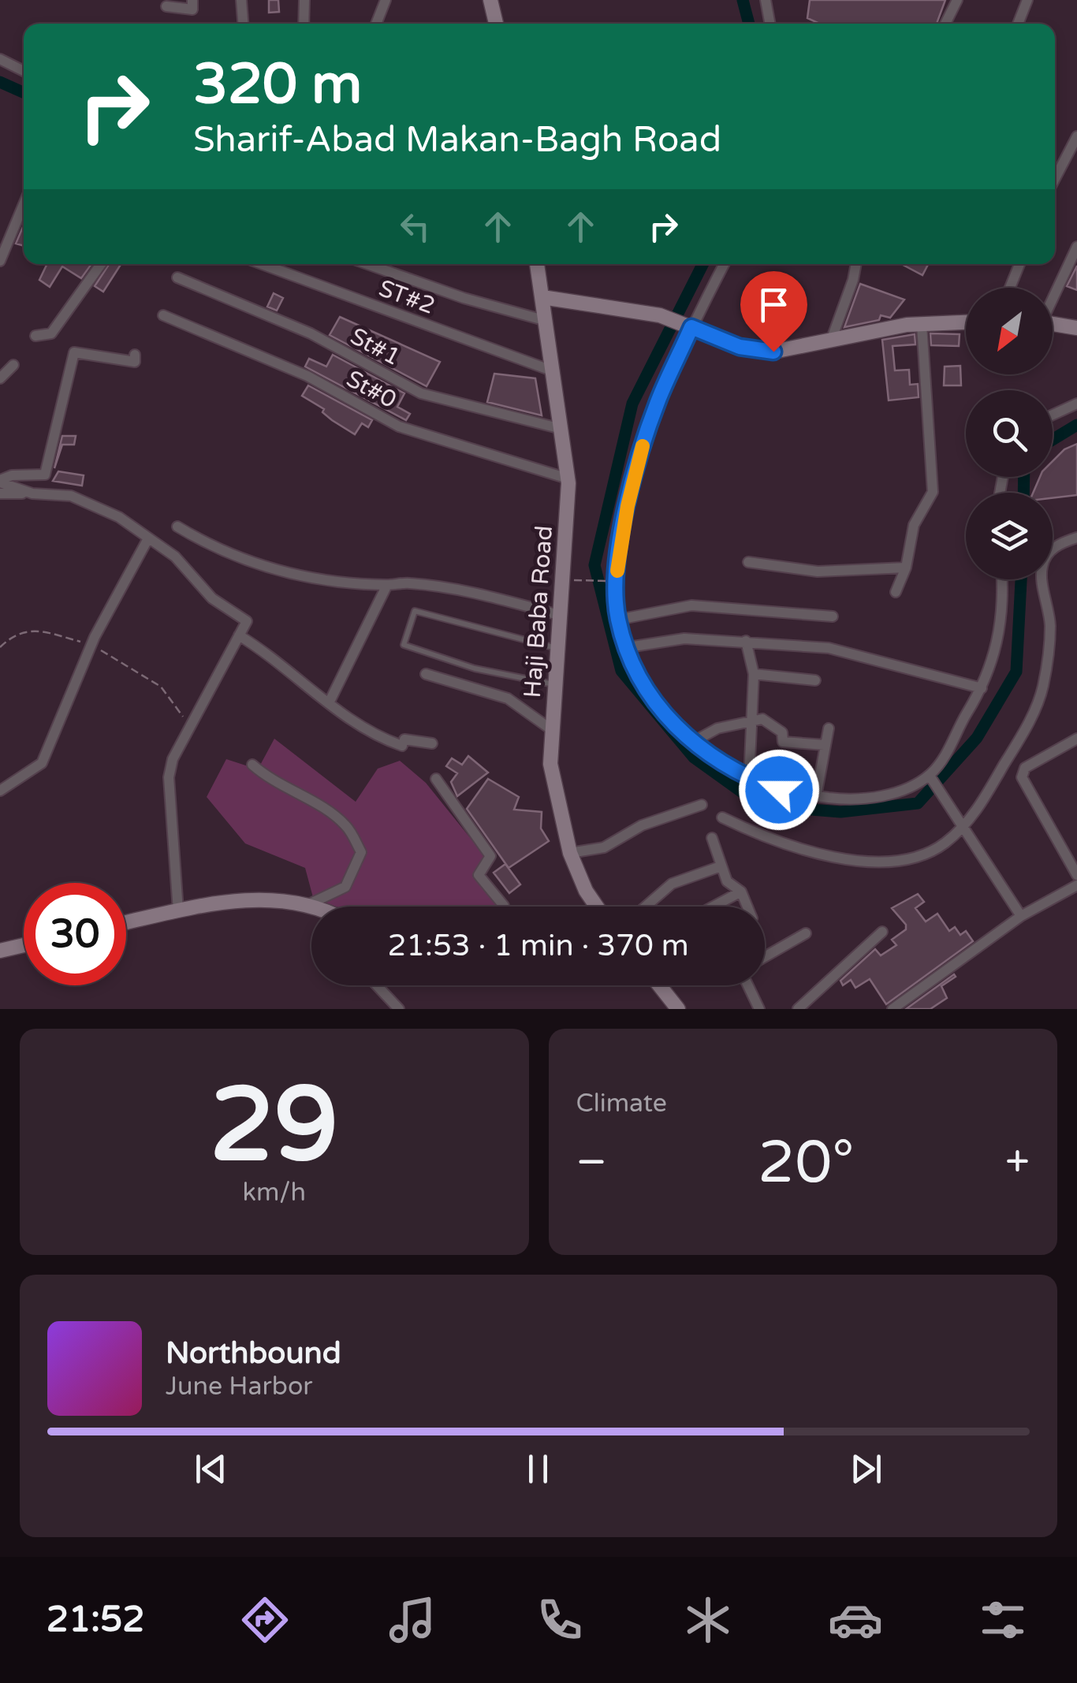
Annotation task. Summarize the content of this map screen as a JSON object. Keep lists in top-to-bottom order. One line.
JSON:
{"streets":{"street":["ST#2","St#1","St#0","Haji Baba Road"]},"crossings":[["ST#2","Haji Baba Road"],["St#1","Haji Baba Road"],["St#0","Haji Baba Road"]],"north":"bottom left","page":{"turn":["320 m","Sharif-Abad Makan-Bagh Road"],"limit":"30","trip":"21:53 · 1 min · 370 m","tile":[["29","km/h"],"Climate"],"heat":["−","20°","+"],"song":["Northbound","June Harbor"],"tabs":"21:52"}}
